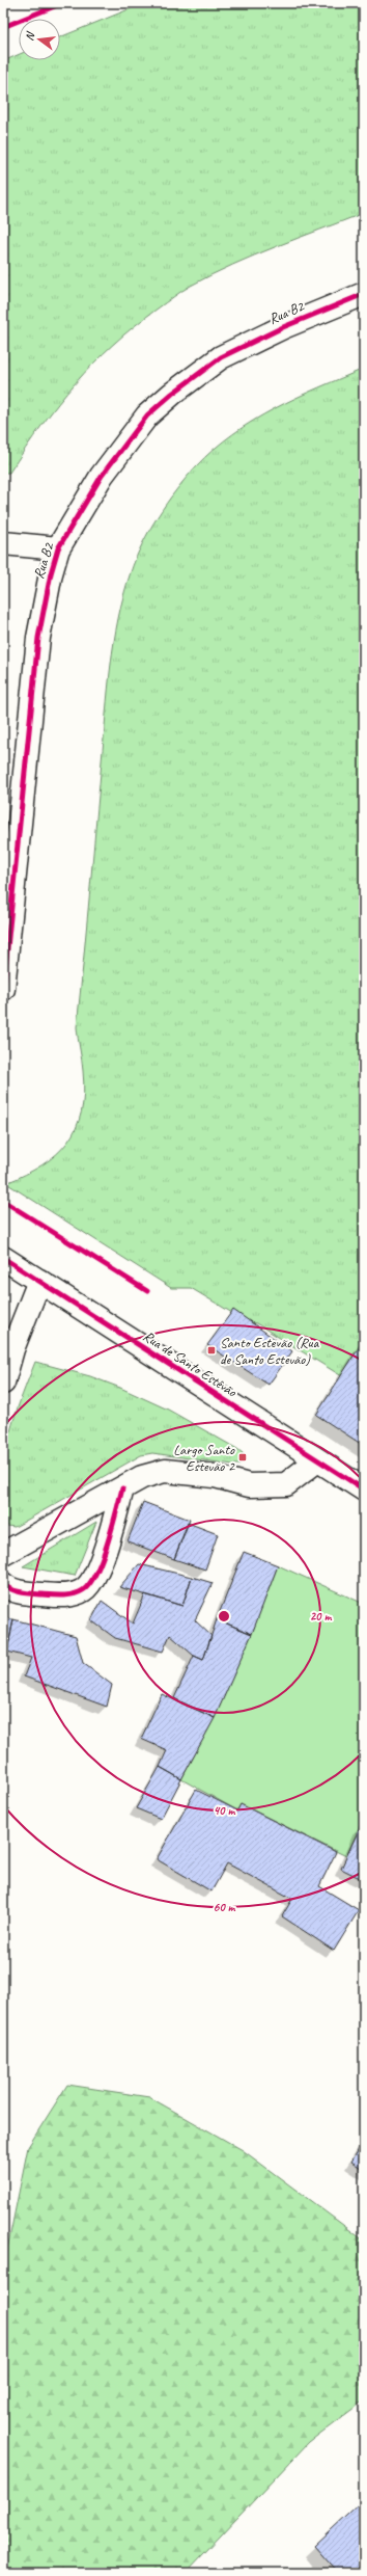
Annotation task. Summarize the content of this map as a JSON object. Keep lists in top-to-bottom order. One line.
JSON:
{"streets":{"street":["Rua B2","Rua de Santo Estêvão"]},"places":{"transit":["Santo Estevão (Rua de Santo Estevão)","Largo Santo Estevão 2"]},"north":"left","rings":["20 m","40 m","60 m"]}
